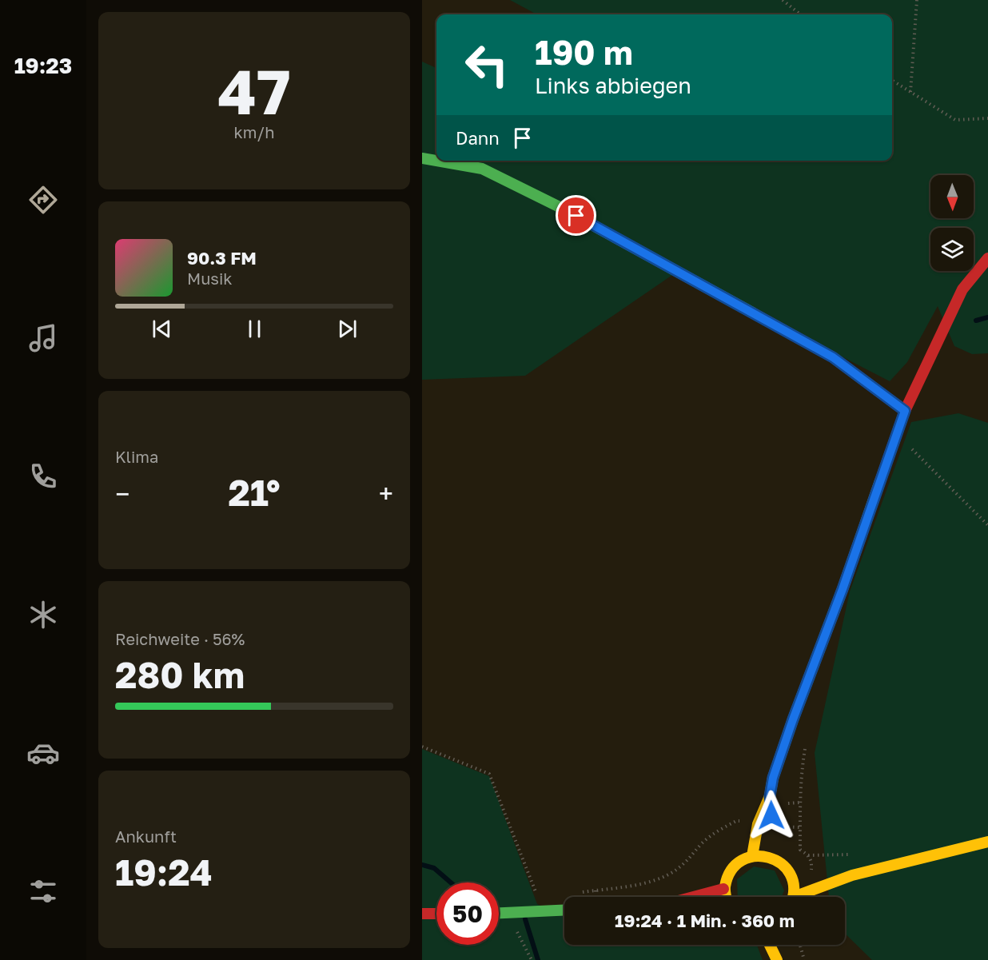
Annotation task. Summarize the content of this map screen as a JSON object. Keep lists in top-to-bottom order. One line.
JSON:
{"north":"bottom","page":{"tabs":"19:23","tile":[["47","km/h"],"Klima",["Reichweite · 56%","280 km"],["Ankunft","19:24"]],"turn":["190 m","Links abbiegen"],"then":"Dann","song":["90.3 FM","Musik"],"heat":["−","21°","+"],"limit":"50","trip":"19:24 · 1 Min. · 360 m"}}
